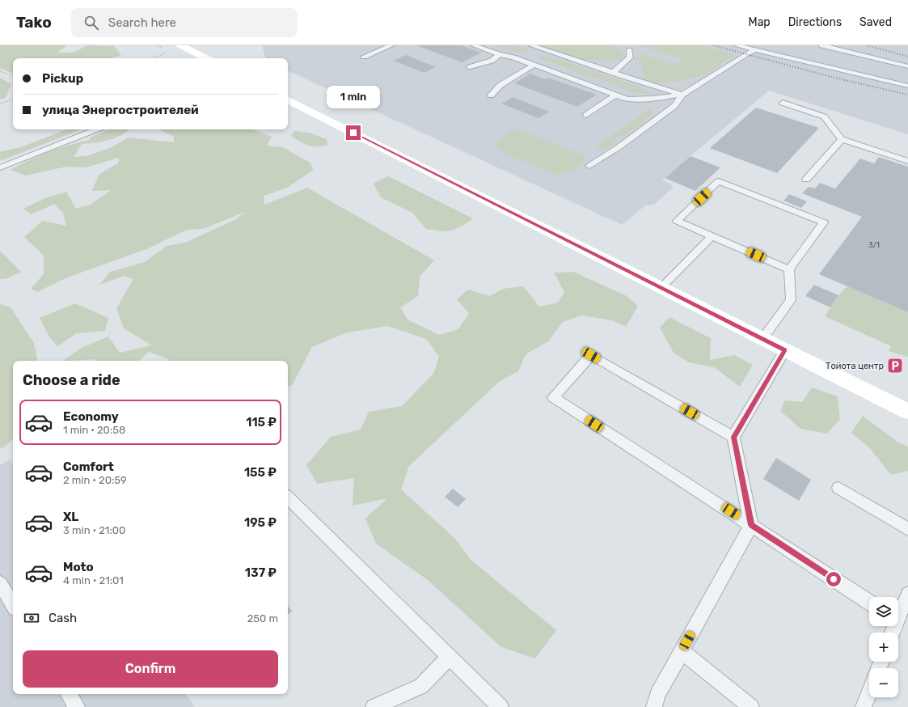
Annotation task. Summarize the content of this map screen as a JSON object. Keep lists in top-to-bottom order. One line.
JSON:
{"places":{"parking":["Тойота центр"]},"house_numbers":["3/1"],"page":{"header":"Tako","search":"Search here","nav":["Map","Directions","Saved"],"banner":["Pickup","улица Энергостроителей"],"bubble":"1 min","heading":"Choose a ride","list":[{"name":"Economy","note":"1 min · 20:58","value":"115 ₽"},{"name":"Comfort","note":"2 min · 20:59","value":"155 ₽"},{"name":"XL","note":"3 min · 21:00","value":"195 ₽"},{"name":"Moto","note":"4 min · 21:01","value":"137 ₽"}],"map_buttons":["+","−"],"pay":["Cash","250 m"],"buttons":"Confirm"}}
